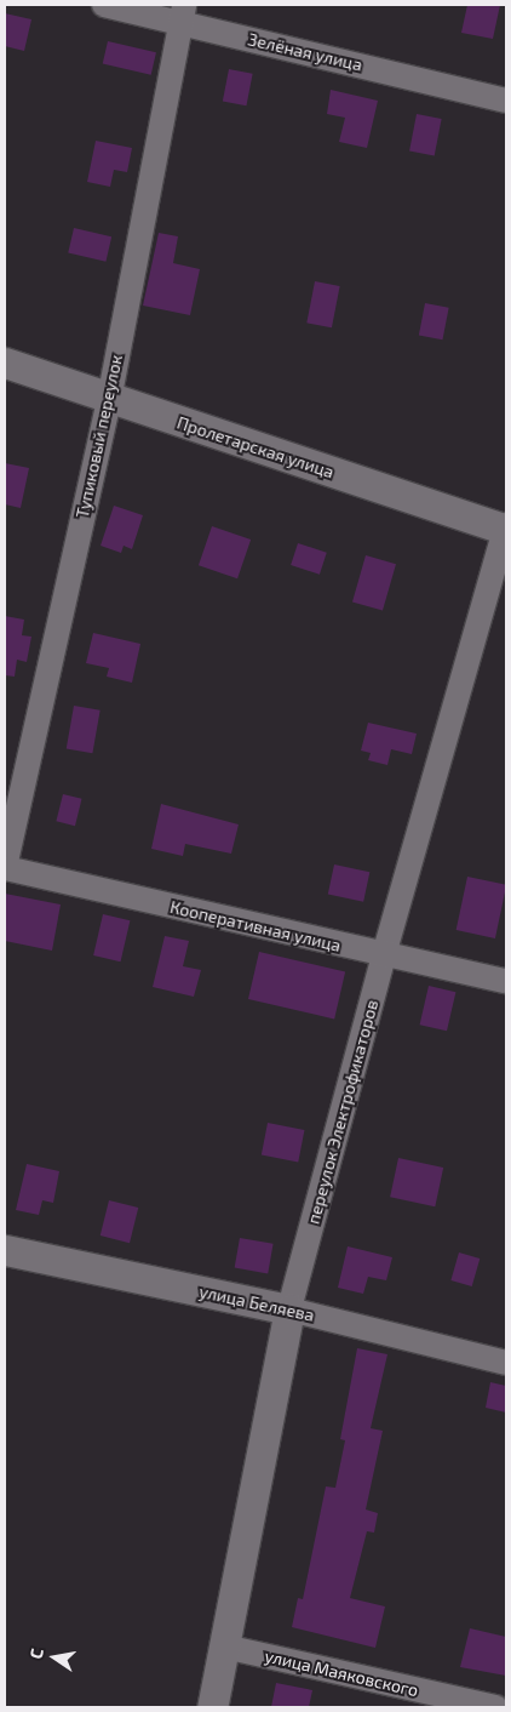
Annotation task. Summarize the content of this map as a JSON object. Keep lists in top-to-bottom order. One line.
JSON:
{"streets":{"street":["Зелёная улица","Тупиковый переулок","Пролетарская улица","Кооперативная улица","переулок Электрофикаторов","улица Беляева","улица Маяковского"]},"crossings":[["Зелёная улица","Тупиковый переулок"],["Тупиковый переулок","Пролетарская улица"],["Тупиковый переулок","Кооперативная улица"],["Пролетарская улица","переулок Электрофикаторов"],["Кооперативная улица","переулок Электрофикаторов"],["переулок Электрофикаторов","улица Беляева"],["переулок Электрофикаторов","улица Маяковского"]],"north":"left"}
